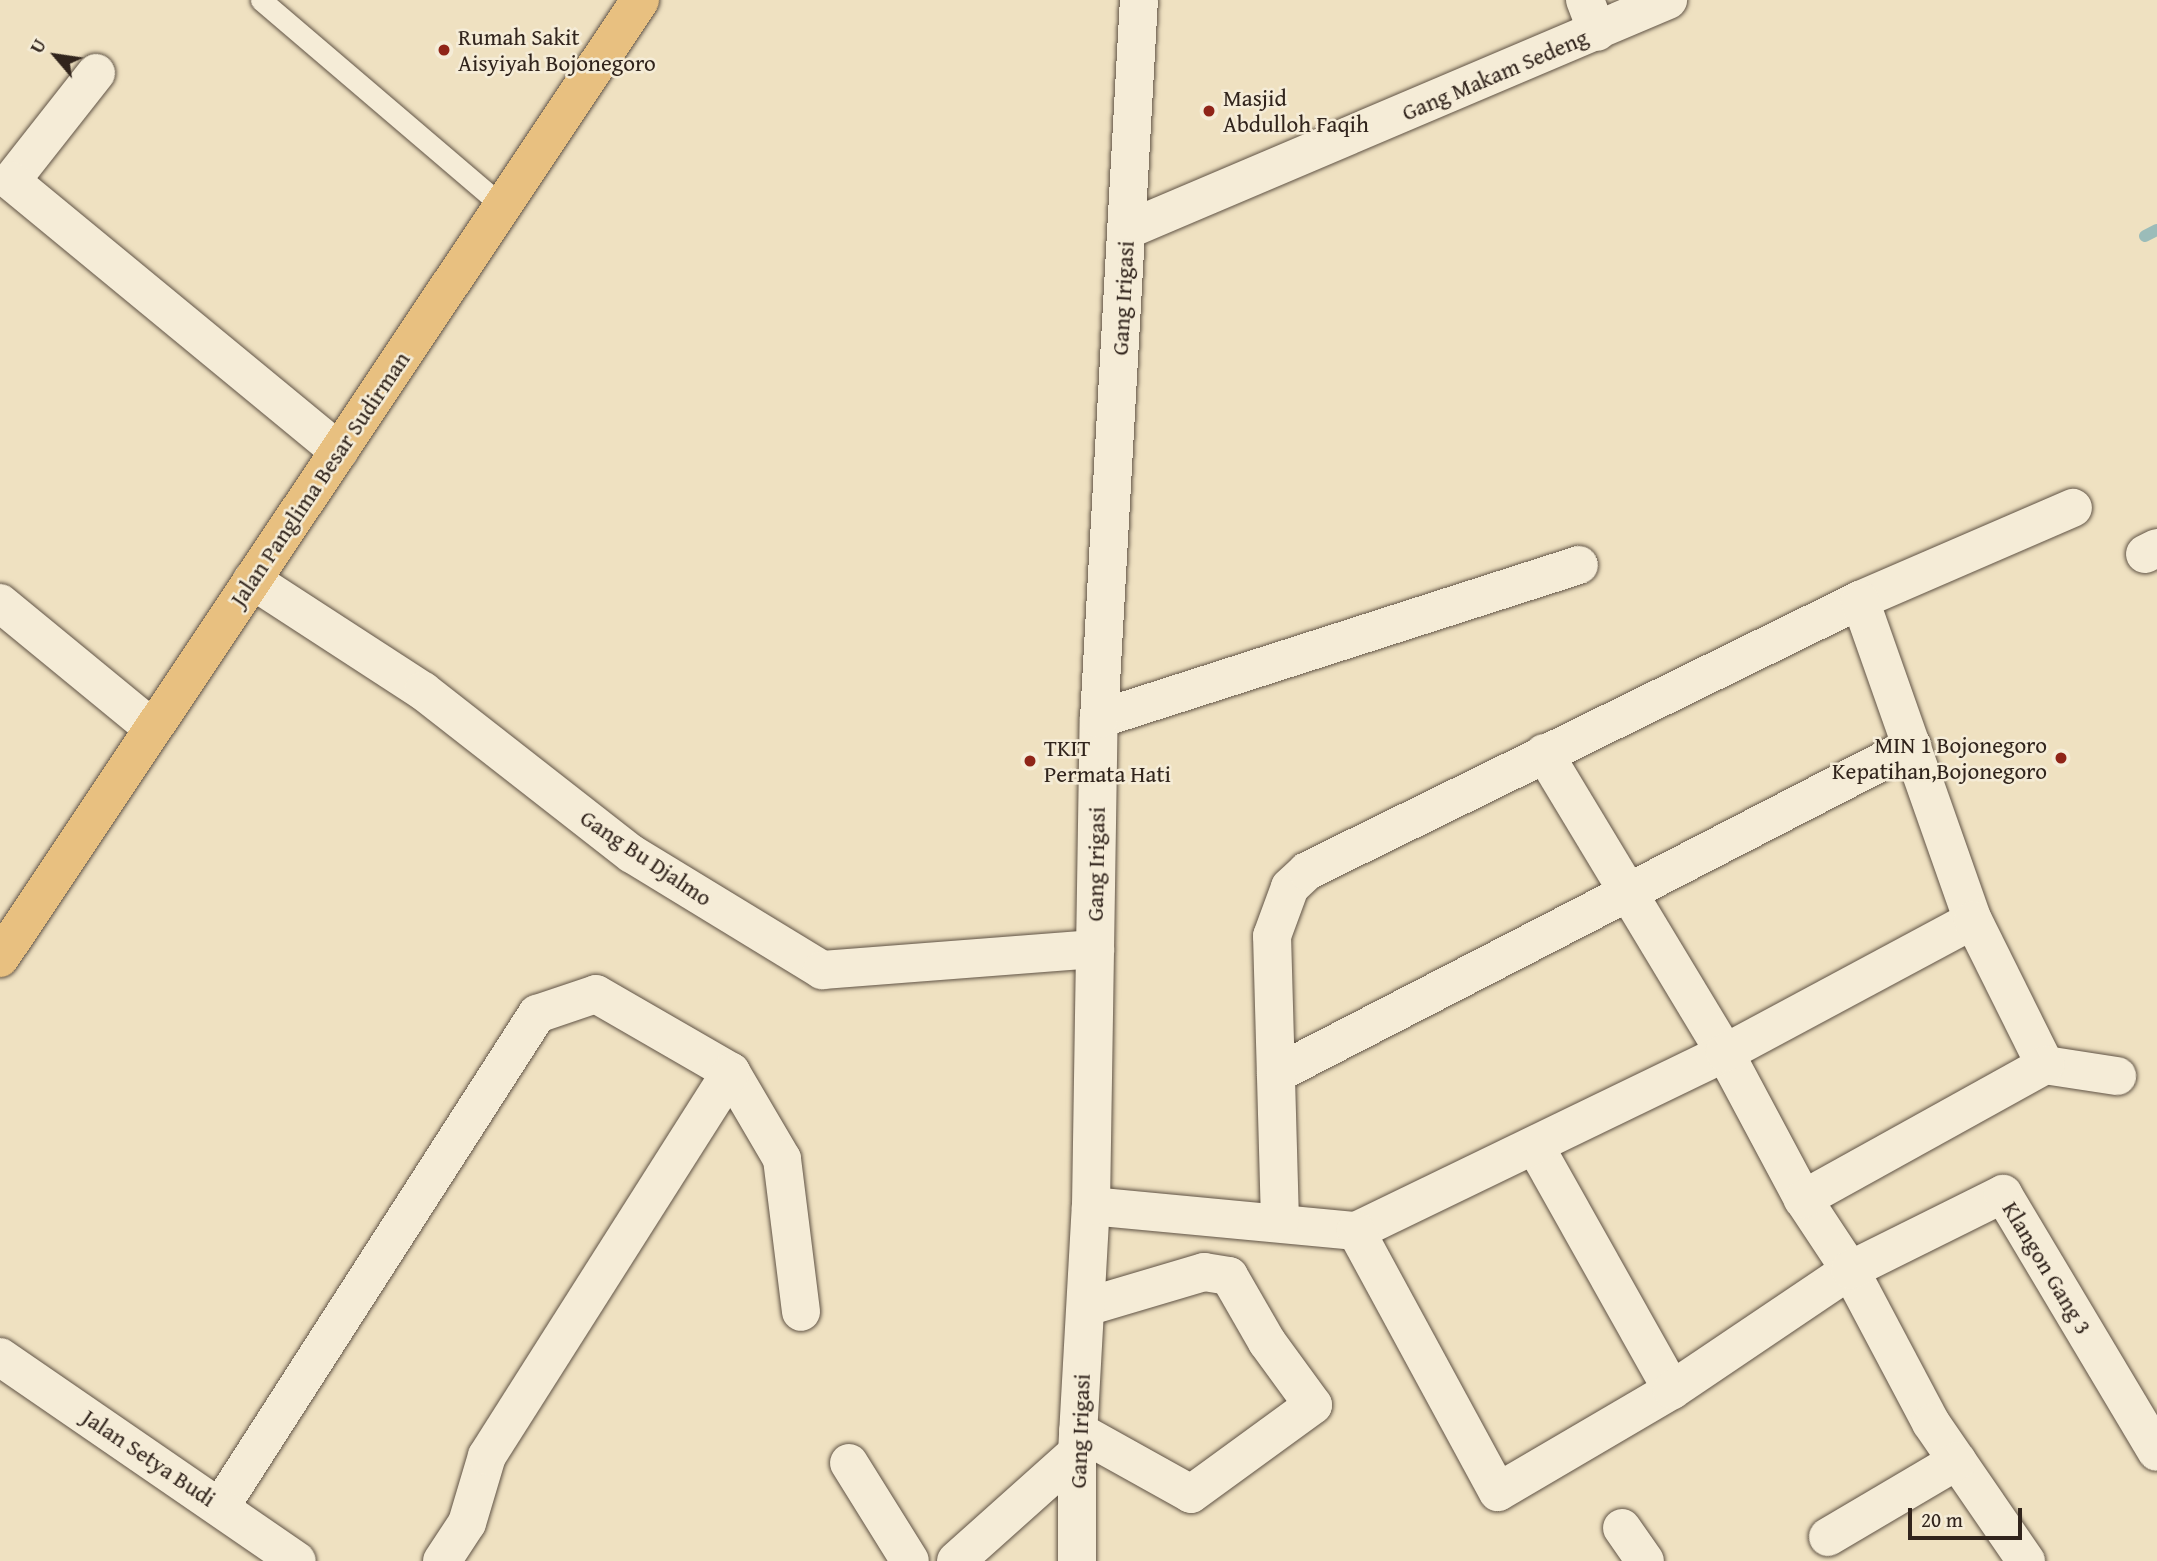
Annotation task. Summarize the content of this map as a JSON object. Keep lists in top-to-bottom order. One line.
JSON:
{"streets":{"main road":["Jalan Panglima Besar Sudirman"],"street":["Gang Makam Sedeng","Gang Irigasi","Gang Bu Djalmo","Klangon Gang 3","Jalan Setya Budi"]},"crossings":[["Gang Makam Sedeng","Gang Irigasi"],["Gang Irigasi","Gang Bu Djalmo"],["Jalan Panglima Besar Sudirman","Gang Bu Djalmo"]],"places":["Rumah Sakit Aisyiyah Bojonegoro","Masjid Abdulloh Faqih","MIN 1 Bojonegoro Kepatihan,Bojonegoro","TKIT Permata Hati"],"scale_bar":"20 m","north":"top left"}
